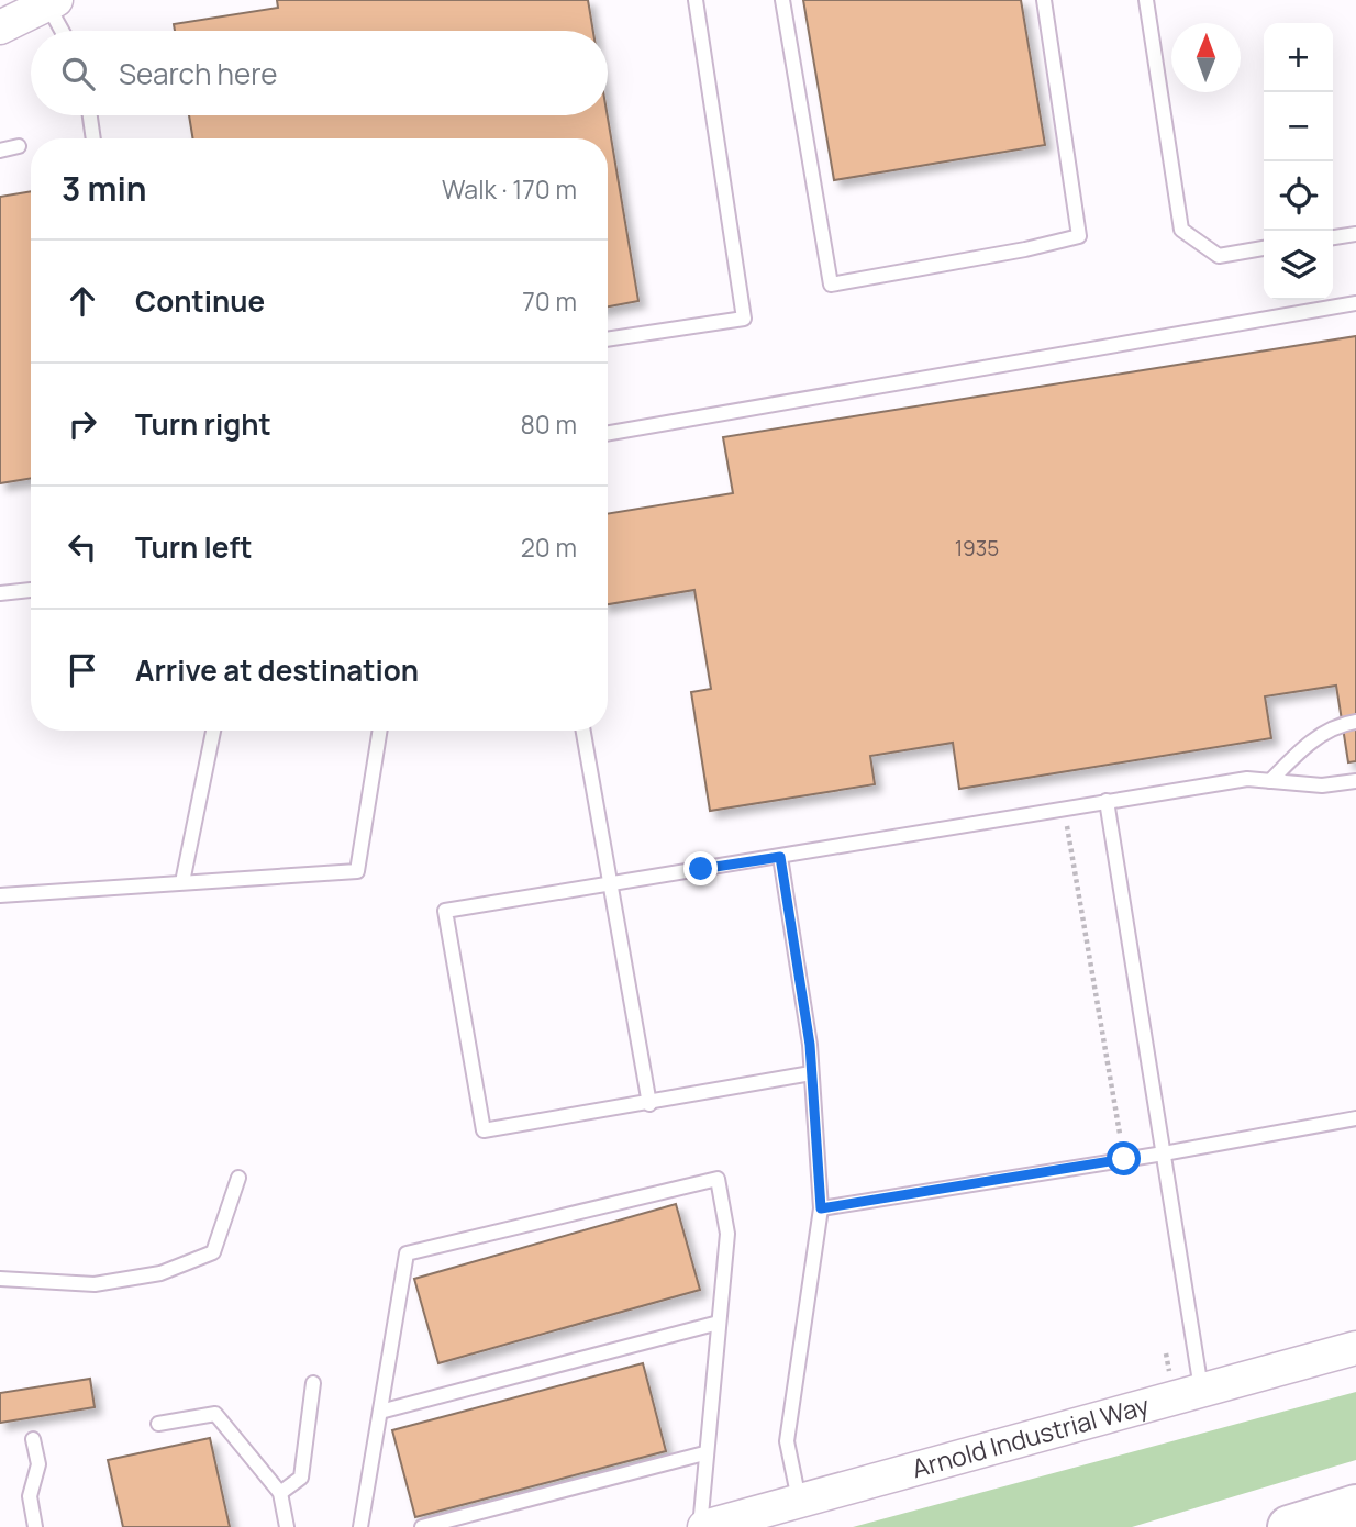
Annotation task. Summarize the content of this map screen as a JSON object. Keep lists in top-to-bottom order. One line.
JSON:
{"streets":{"street":["Arnold Industrial Way"]},"house_numbers":["1935"],"north":"top","page":{"map_buttons":["+","−"],"search":"Search here","heading":["3 min","Walk · 170 m"],"list":[["Continue","70 m"],["Turn right","80 m"],["Turn left","20 m"],"Arrive at destination"]}}
